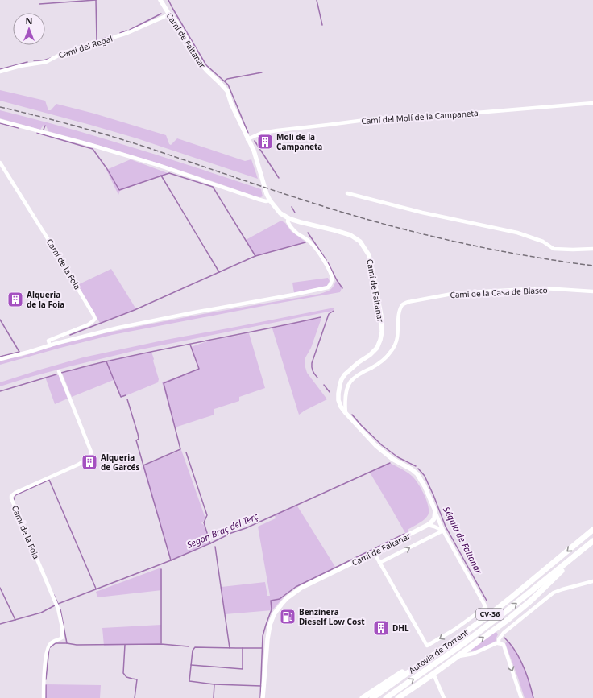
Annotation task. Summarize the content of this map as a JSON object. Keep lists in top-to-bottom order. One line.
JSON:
{"streets":{"highway":["CV-36","Autovia de Torrent"],"street":["Camí de Faitanar","Camí del Regal","Camí del Molí de la Campaneta","Camí de la Foia","Camí de la Casa de Blasco"]},"crossings":[["Camí de Faitanar","Camí del Regal"],["Camí de Faitanar","Camí del Molí de la Campaneta"],["Camí de Faitanar","Camí de la Casa de Blasco"]],"water":["Segon Braç del Terç","Séquia de Faitanar"],"places":{"building":["Molí de la Campaneta","Alqueria de la Foia","Alqueria de Garcés","DHL"],"fuel station":["Benzinera Dieself Low Cost"]},"north":"top"}
